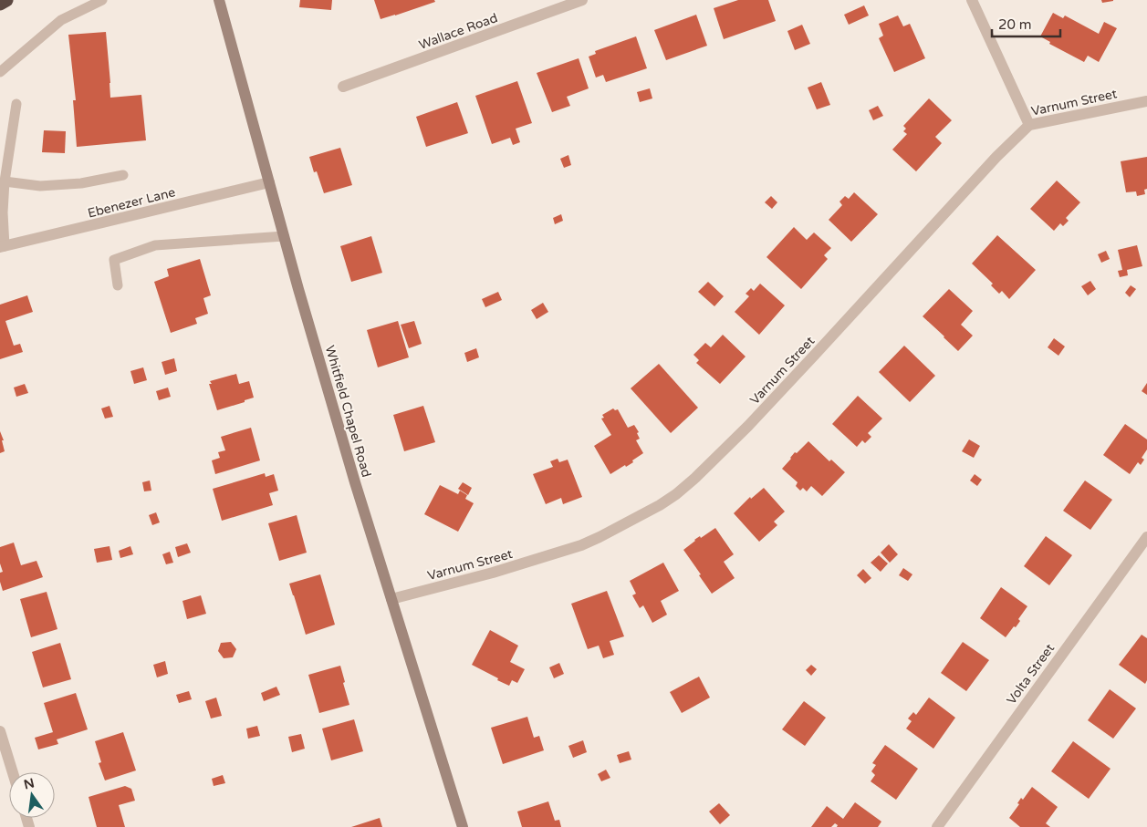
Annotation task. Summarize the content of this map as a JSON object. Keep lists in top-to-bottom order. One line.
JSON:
{"streets":{"street":["Wallace Road","Varnum Street","Ebenezer Lane","Whitfield Chapel Road","Volta Street"]},"crossings":[["Varnum Street","Whitfield Chapel Road"],["Ebenezer Lane","Whitfield Chapel Road"]],"scale_bar":"20 m","north":"top"}
